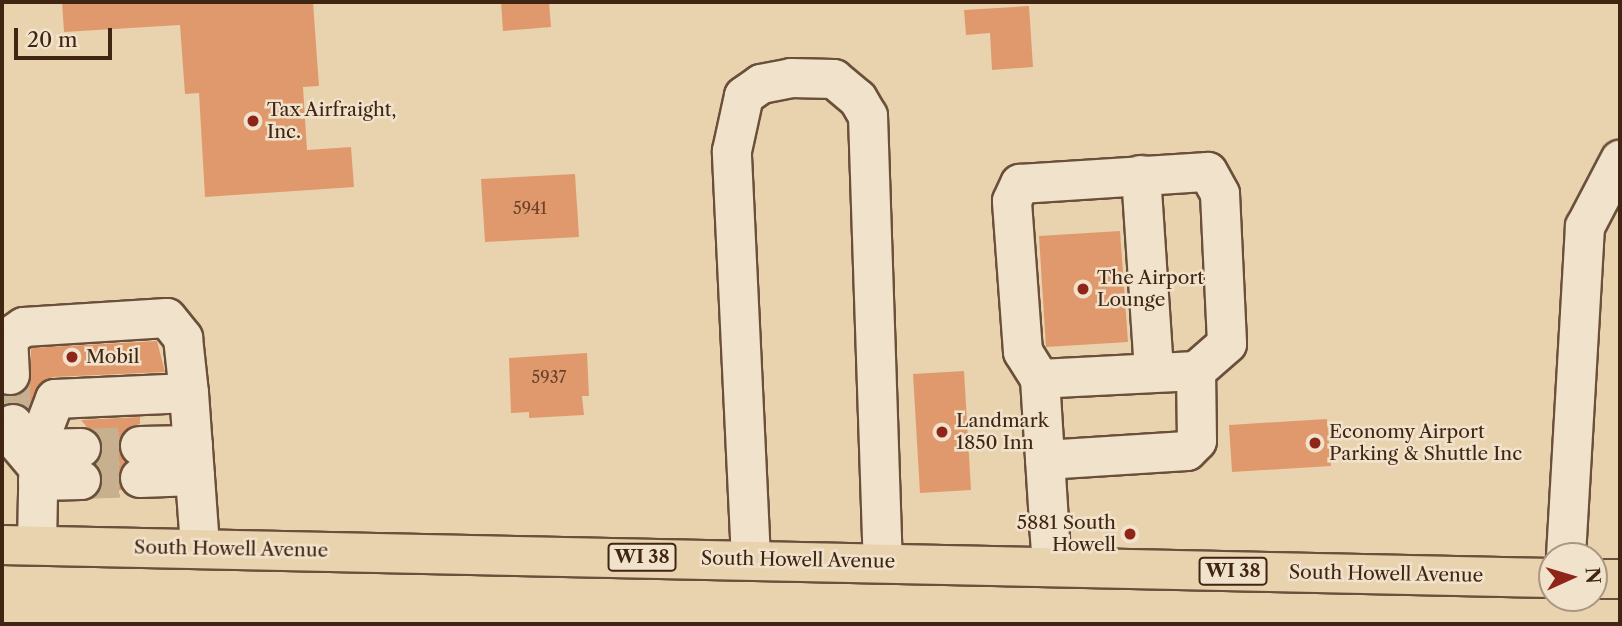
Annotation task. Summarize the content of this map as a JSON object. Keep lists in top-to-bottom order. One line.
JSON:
{"streets":{"main road":["South Howell Avenue","WI 38"]},"places":["Tax Airfraight, Inc.","The Airport Lounge","Mobil","Landmark 1850 Inn","Economy Airport Parking & Shuttle Inc","5881 South Howell"],"house_numbers":["5941","5937"],"scale_bar":"20 m","north":"right"}
